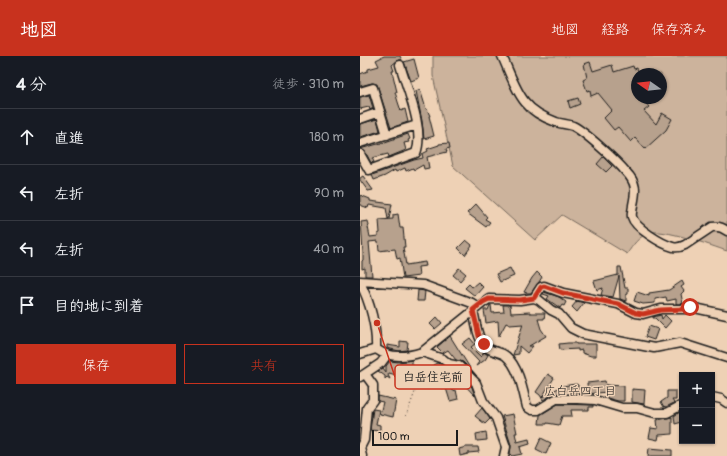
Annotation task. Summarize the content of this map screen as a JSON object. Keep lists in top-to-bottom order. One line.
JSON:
{"districts":["広白岳四丁目"],"places":["白岳住宅前"],"scale_bar":"100 m","north":"left","page":{"header":"地図","nav":["地図","経路","保存済み"],"heading":["4 分","徒歩 · 310 m"],"list":[["直進","180 m"],["左折","90 m"],["左折","40 m"],"目的地に到着"],"buttons":["保存","共有"],"map_buttons":["+","−"],"scale":"100 m"}}
